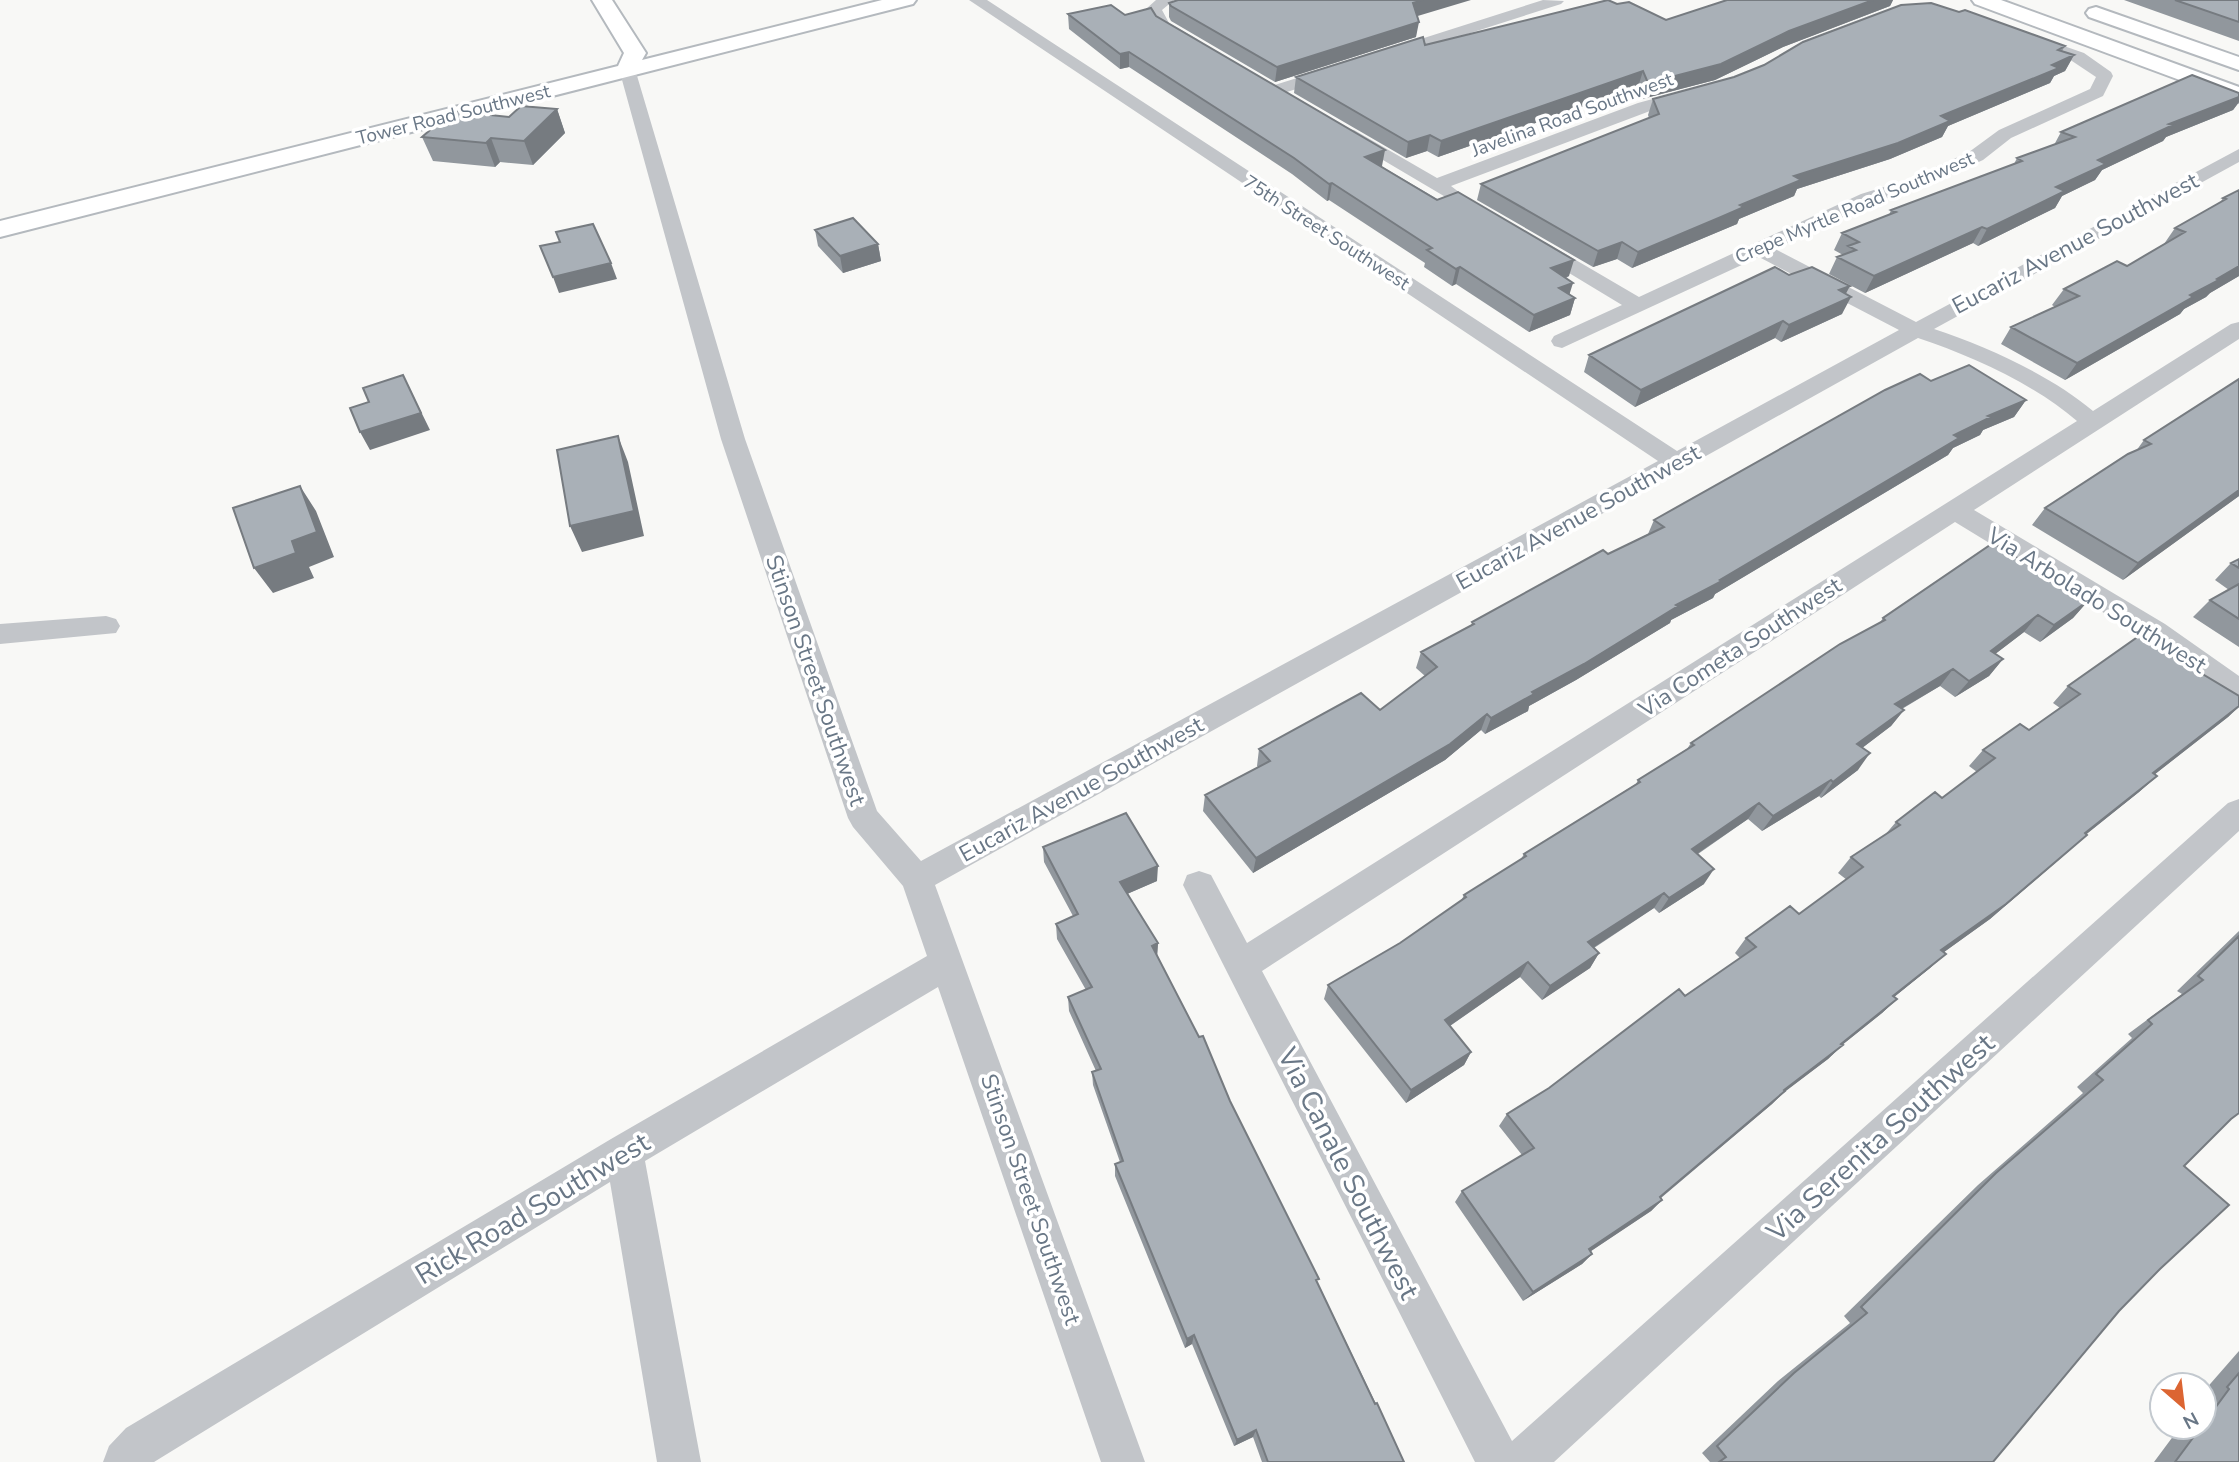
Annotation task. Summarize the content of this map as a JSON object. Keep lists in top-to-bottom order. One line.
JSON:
{"streets":{"street":["Tower Road Southwest","Javelina Road Southwest","Crepe Myrtle Road Southwest","75th Street Southwest","Eucariz Avenue Southwest","Via Arbolado Southwest","Via Cometa Southwest","Stinson Street Southwest","Via Serenita Southwest","Via Canale Southwest","Rick Road Southwest"]},"crossings":[["Tower Road Southwest","Stinson Street Southwest"],["75th Street Southwest","Eucariz Avenue Southwest"],["Eucariz Avenue Southwest","Stinson Street Southwest"],["Via Arbolado Southwest","Via Cometa Southwest"],["Via Cometa Southwest","Via Canale Southwest"],["Stinson Street Southwest","Rick Road Southwest"]],"north":"bottom right"}
